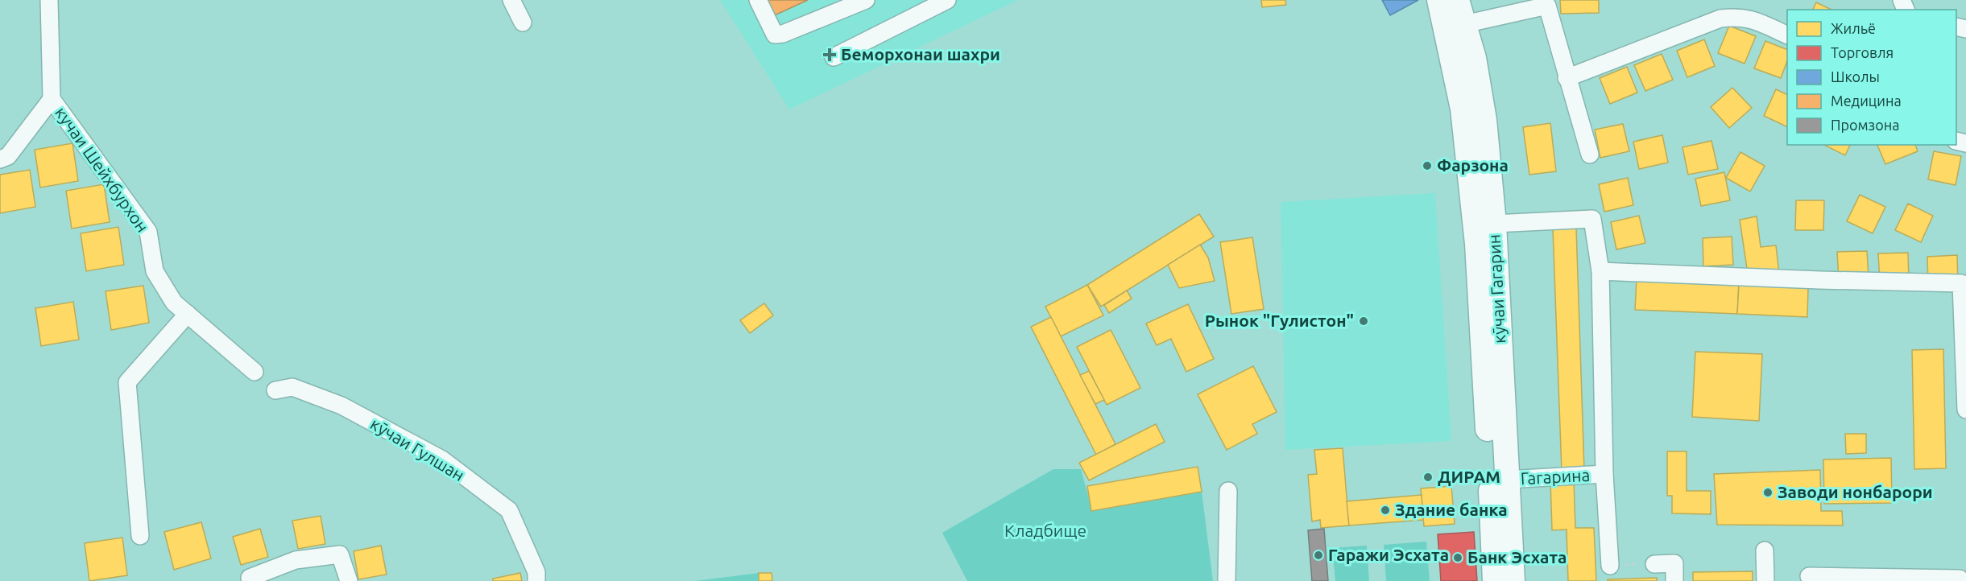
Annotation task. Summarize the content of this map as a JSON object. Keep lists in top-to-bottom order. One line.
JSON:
{"streets":{"highway":["кӯчаи Гагарин"],"street":["кучаи Шейхбурхон","кӯчаи Гулшан","Гагарина"]},"crossings":[["кӯчаи Гагарин","Гагарина"]],"parks":["Кладбище"],"places":{"health":["Беморхонаи шахри"],"other":["Фарзона","Рынок \"Гулистон\"","ДИРАМ","Заводи нонбарори","Здание банка","Гаражи Эсхата","Банк Эсхата"]},"legend":["Жильё","Торговля","Школы","Медицина","Промзона"]}
